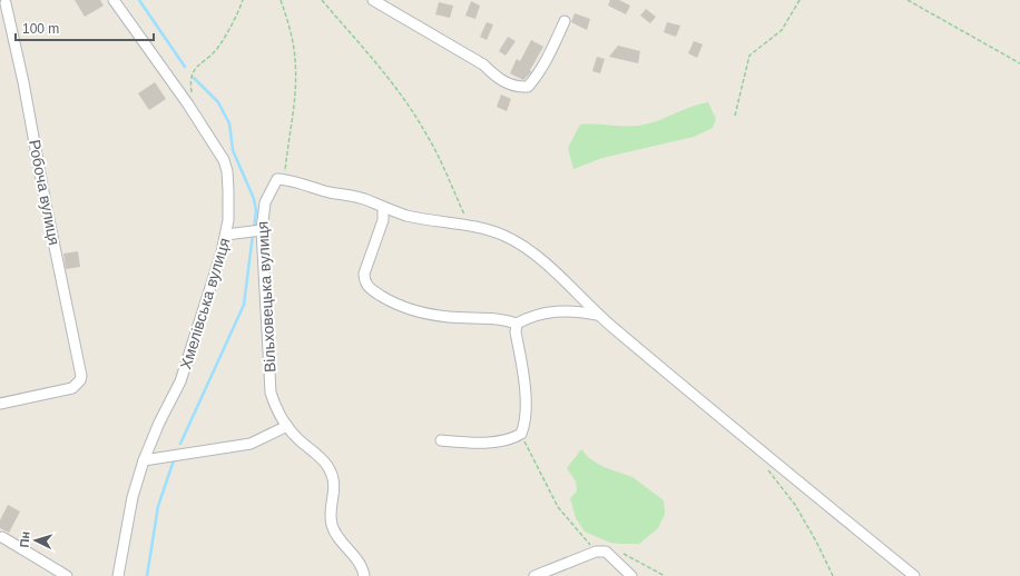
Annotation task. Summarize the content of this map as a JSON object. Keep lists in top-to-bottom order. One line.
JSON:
{"streets":{"street":["Робоча вулиця","Вільховецька вулиця","Хмелівська вулиця"]},"scale_bar":"100 m","north":"left"}
